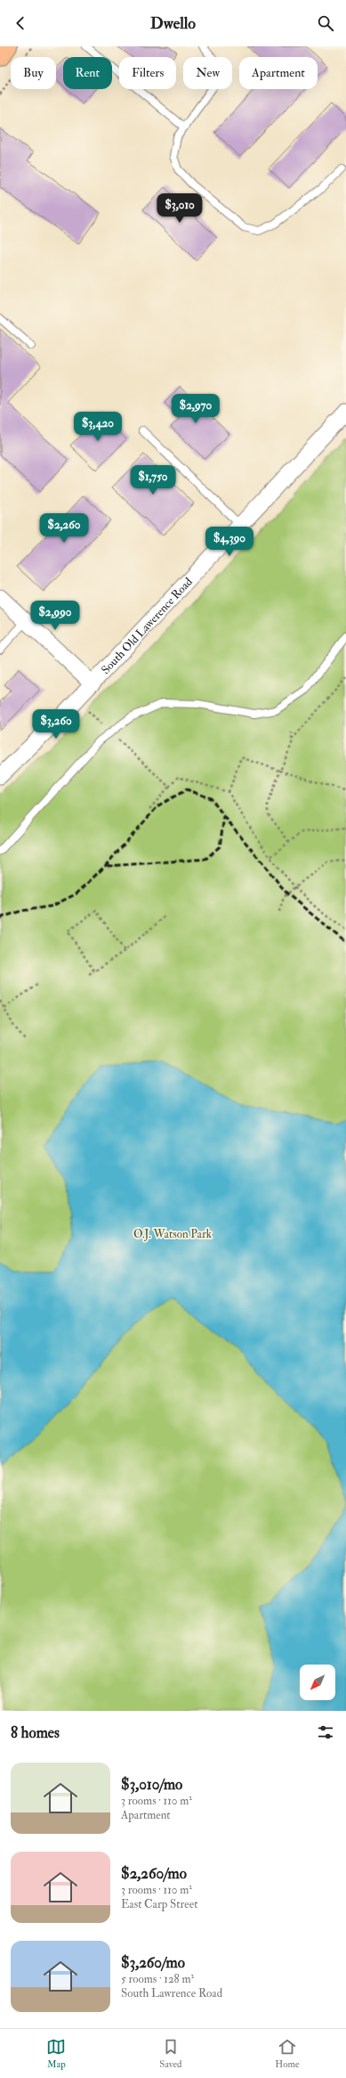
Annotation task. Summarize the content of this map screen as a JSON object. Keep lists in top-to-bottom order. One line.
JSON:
{"streets":{"street":["South Old Lawerence Road"]},"parks":["O.J. Watson Park"],"north":"bottom left","page":{"header":"Dwello","chip":["Buy","Rent","Filters","New","Apartment"],"price":["$3,010","$2,970","$3,420","$1,750","$2,260","$4,390","$2,990","$3,260"],"heading":"8 homes","list":[{"name":"$3,010/mo","note":"3 rooms · 110 m² · Apartment"},{"name":"$2,260/mo","note":"3 rooms · 110 m² · East Carp Street"},{"name":"$3,260/mo","note":"5 rooms · 128 m² · South Lawrence Road"}],"tabs":["Map","Saved","Home"]}}
